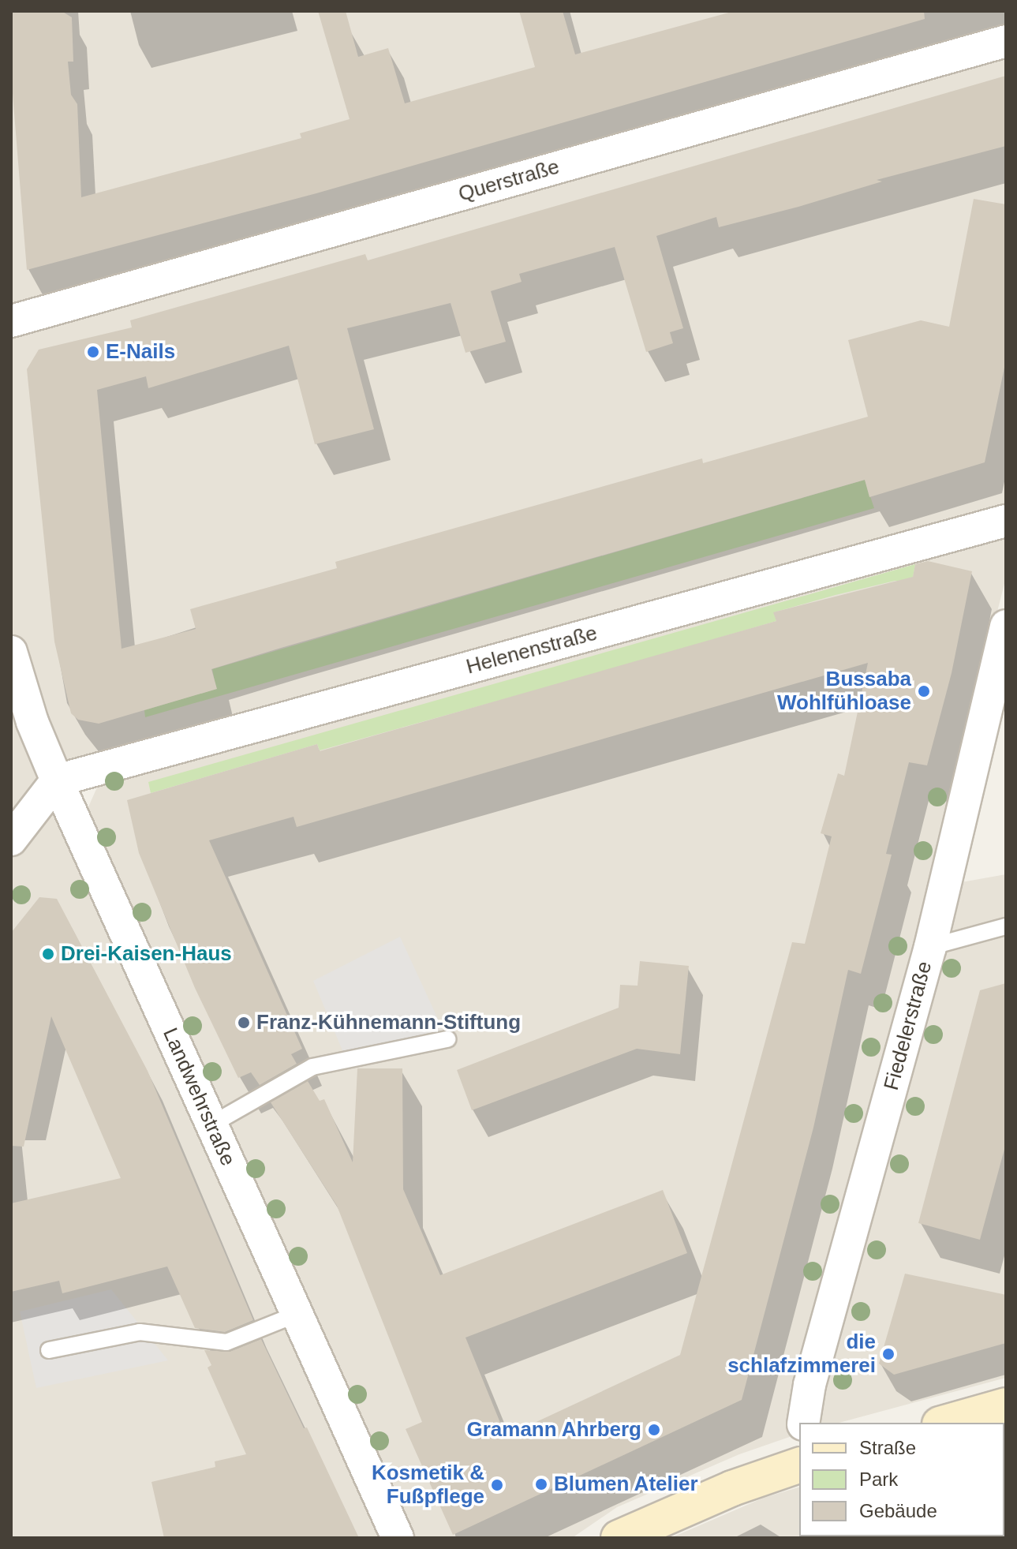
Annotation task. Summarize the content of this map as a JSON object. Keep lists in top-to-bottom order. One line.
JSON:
{"streets":{"street":["Querstraße","Helenenstraße","Fiedelerstraße","Landwehrstraße"]},"crossings":[["Helenenstraße","Landwehrstraße"]],"places":["E-Nails","Bussaba Wohlfühloase","Drei-Kaisen-Haus","Franz-Kühnemann-Stiftung","die schlafzimmerei","Gramann Ahrberg","Blumen Atelier","Kosmetik & Fußpflege"],"legend":["Straße","Park","Gebäude"]}
